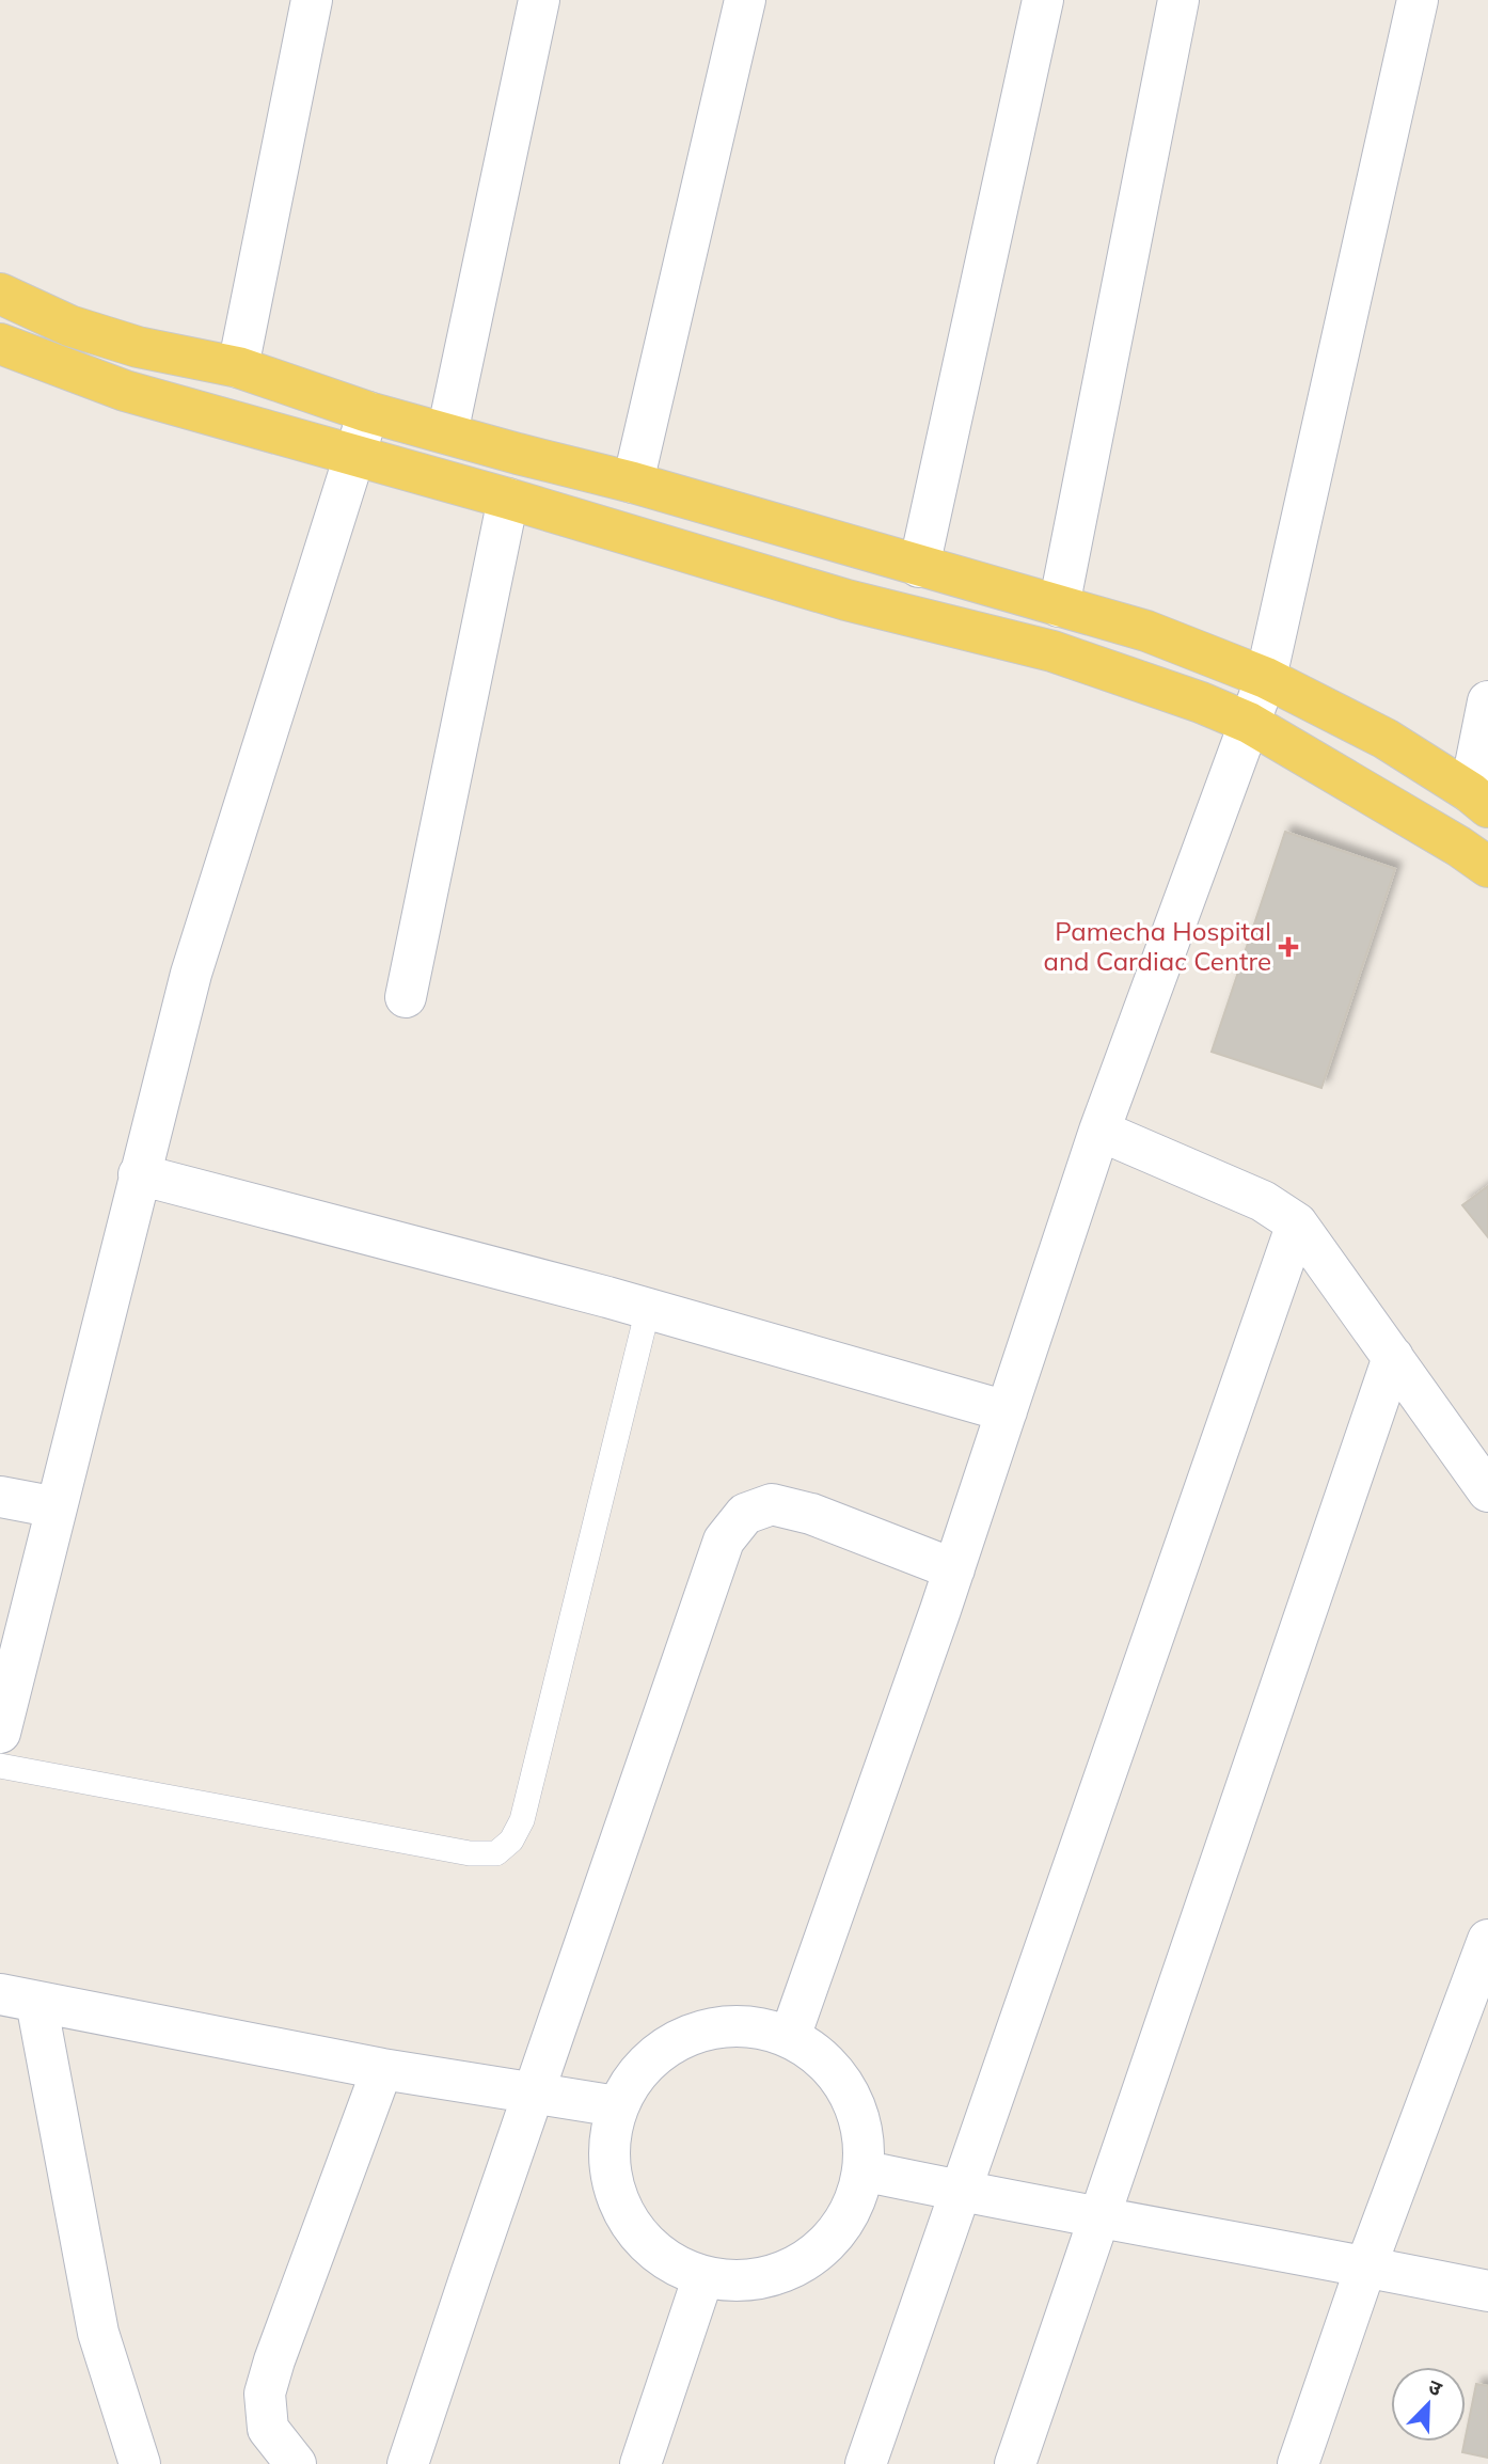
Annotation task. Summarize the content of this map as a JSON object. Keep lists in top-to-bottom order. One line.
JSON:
{"places":{"health":["Pamecha Hospital and Cardiac Centre"]},"north":"top right"}
